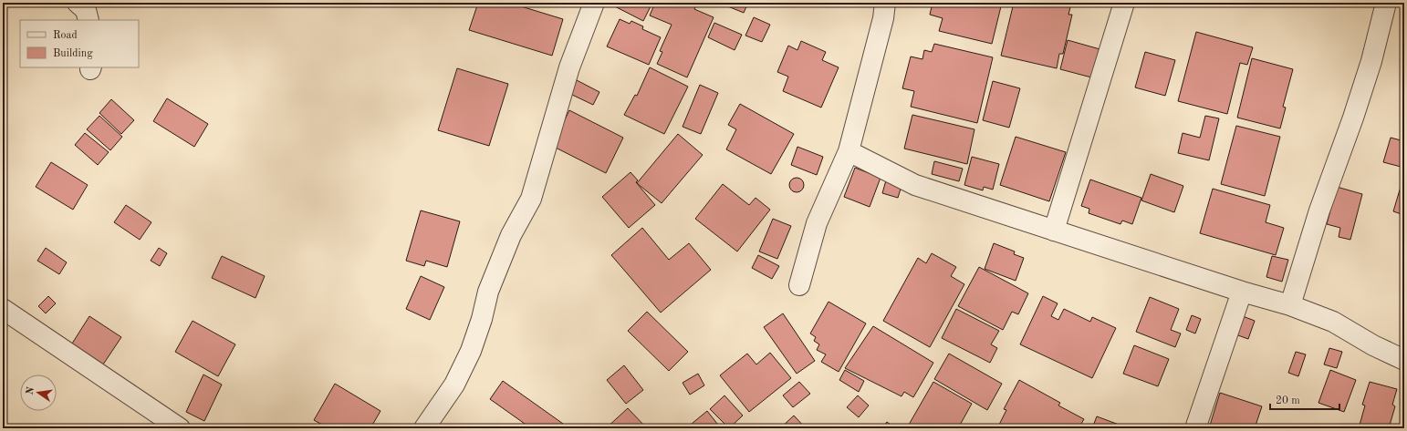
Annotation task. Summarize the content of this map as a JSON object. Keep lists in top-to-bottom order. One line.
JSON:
{"legend":["Road","Building"],"scale_bar":"20 m","north":"left"}
